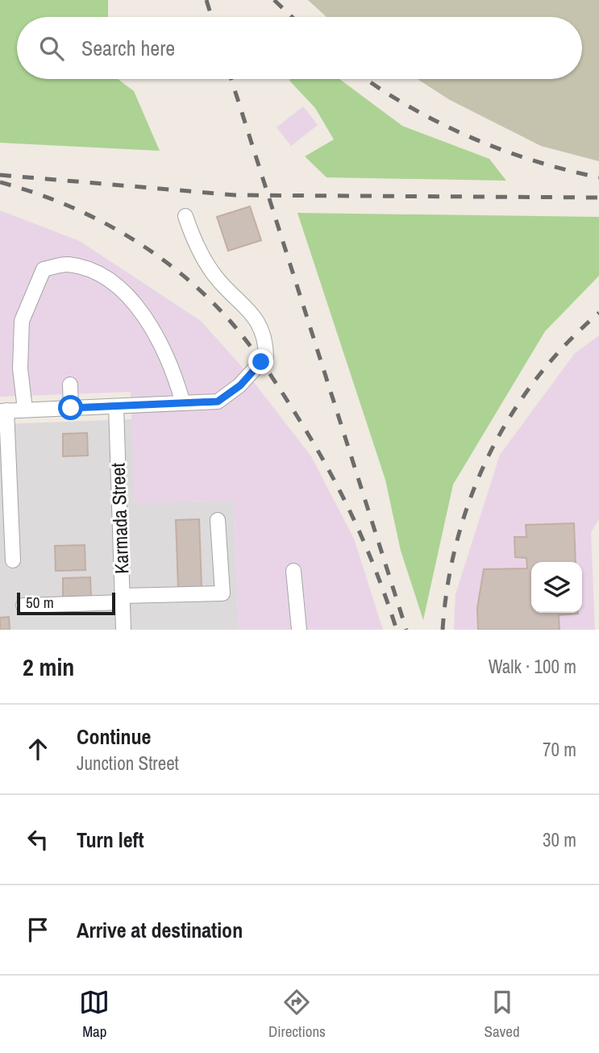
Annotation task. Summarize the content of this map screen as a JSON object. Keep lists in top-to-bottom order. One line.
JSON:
{"streets":{"street":["Karmada Street"]},"scale_bar":"50 m","page":{"search":"Search here","scale":"50 m","heading":["2 min","Walk · 100 m"],"list":[["Continue","Junction Street","70 m"],["Turn left","30 m"],"Arrive at destination"],"nav":["Map","Directions","Saved"]}}
